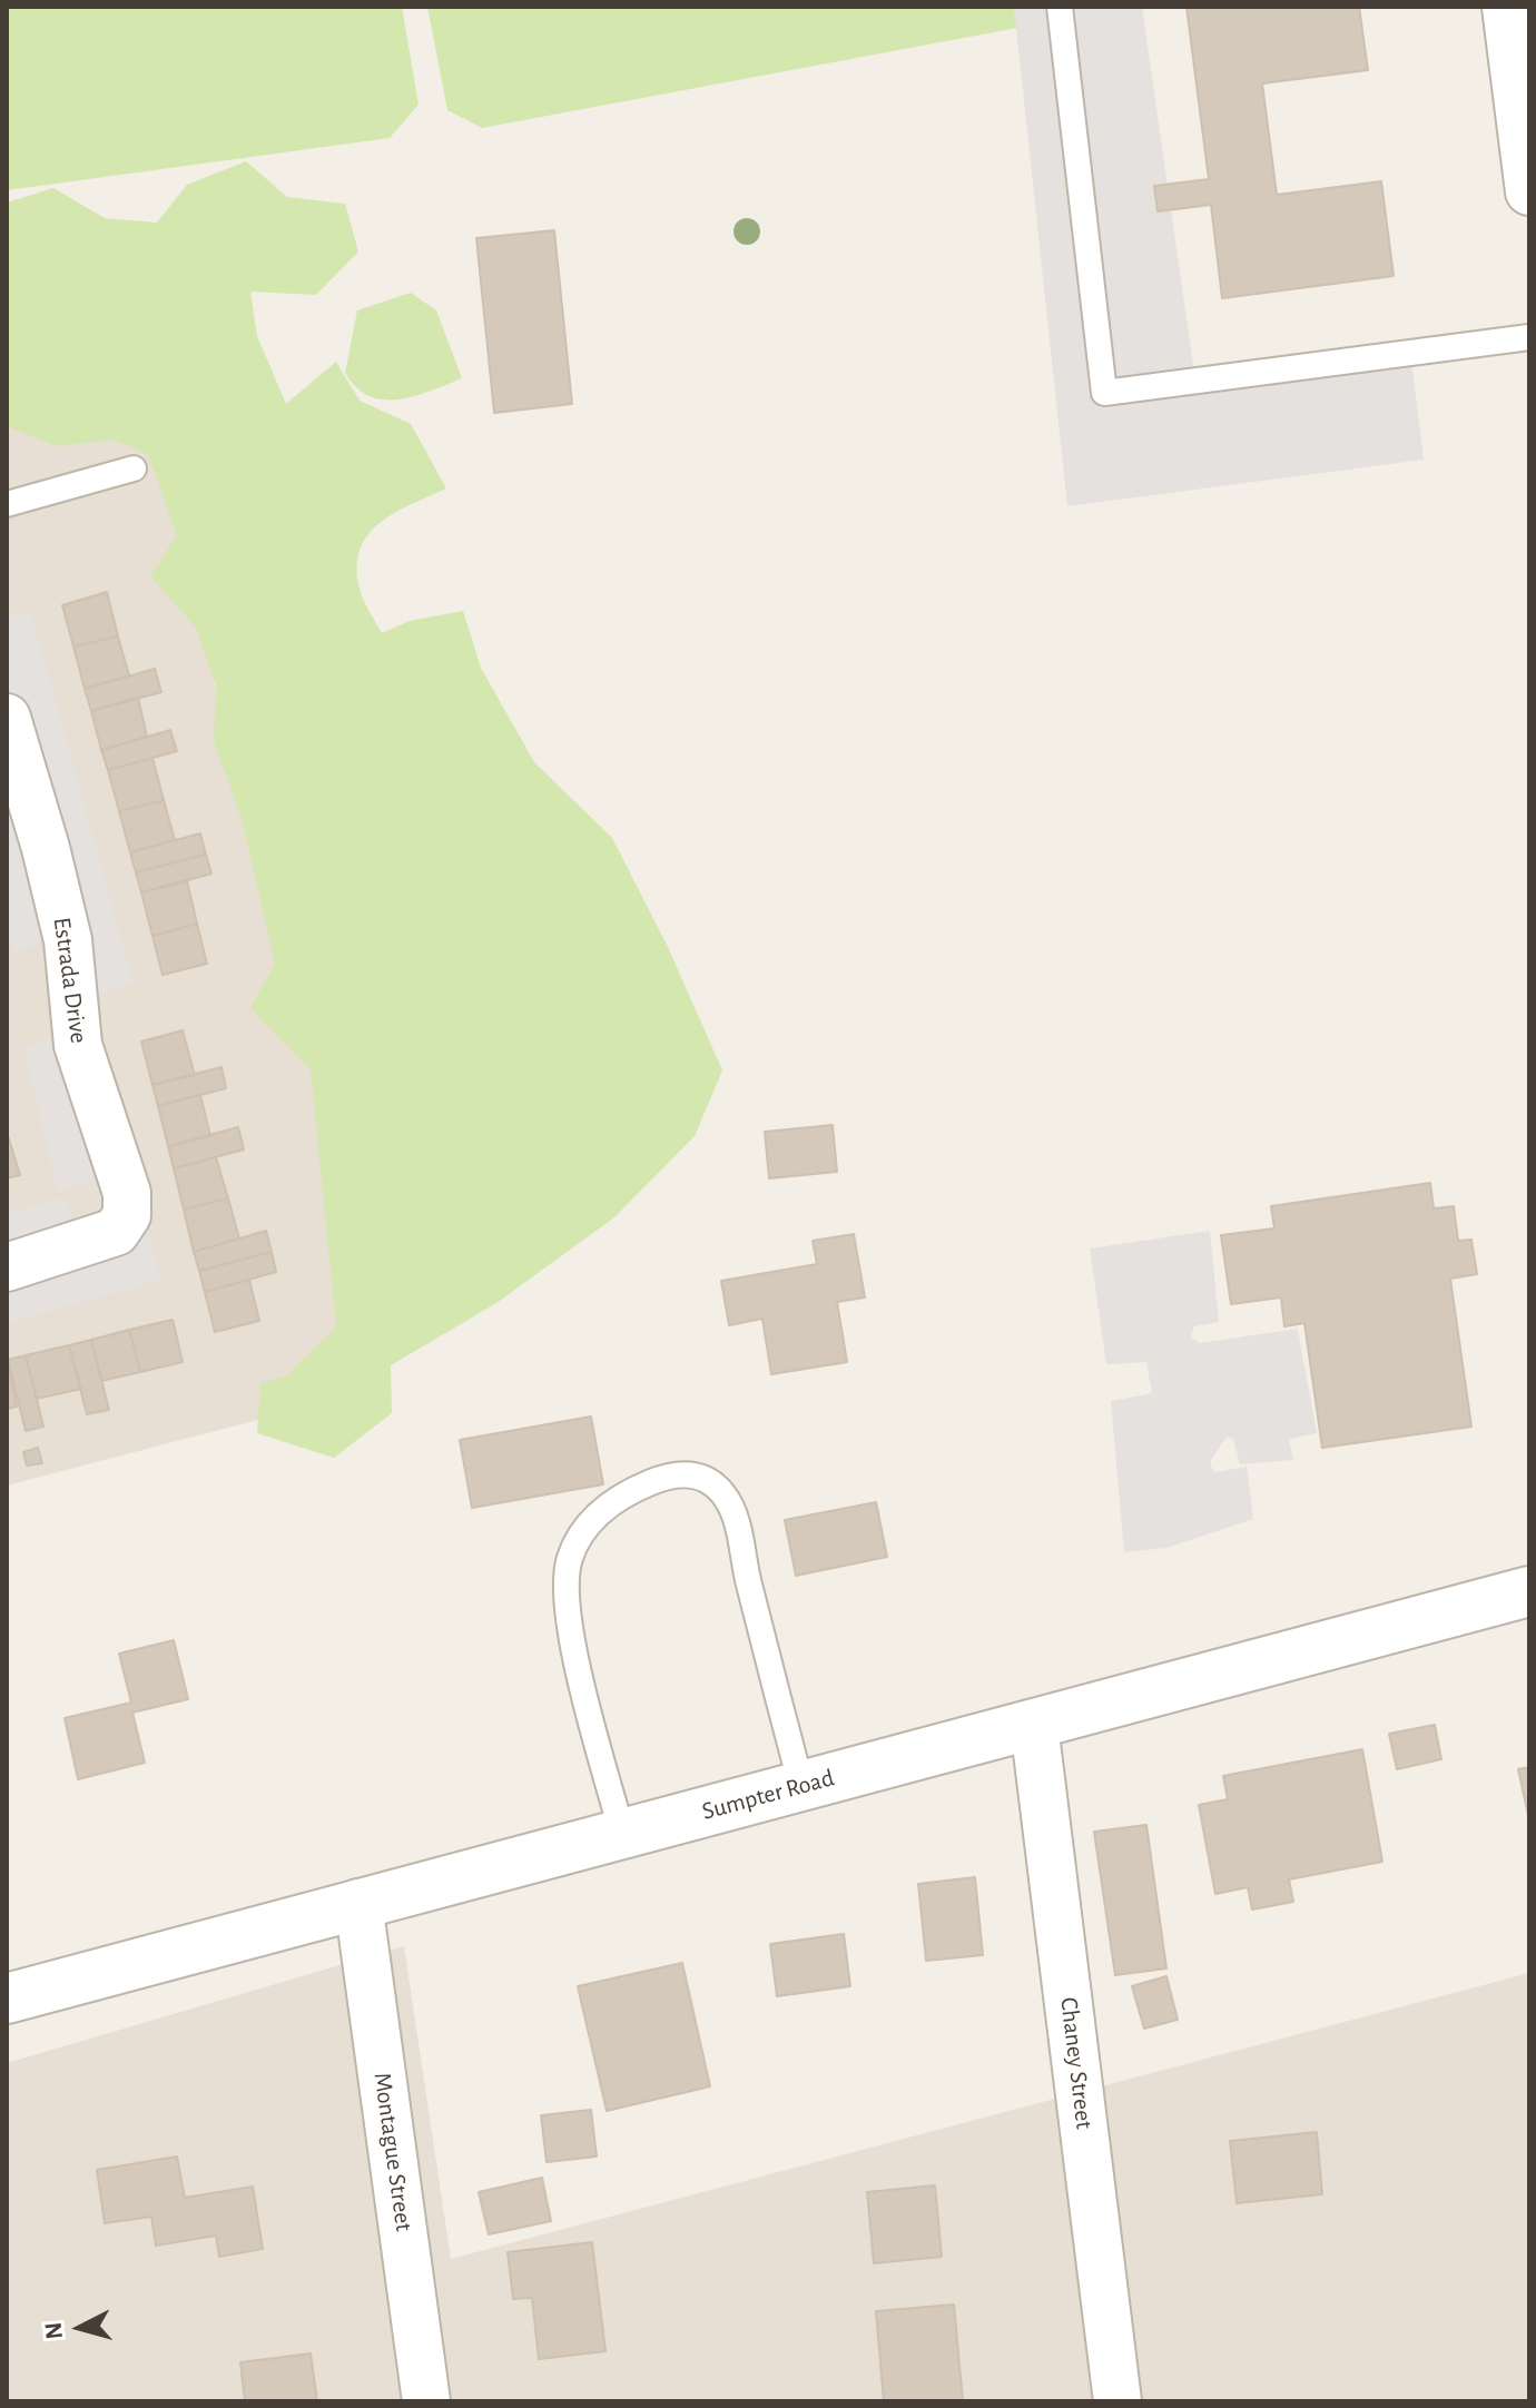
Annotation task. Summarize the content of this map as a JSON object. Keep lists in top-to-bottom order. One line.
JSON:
{"streets":{"street":["Estrada Drive","Sumpter Road","Chaney Street","Montague Street"]},"crossings":[["Sumpter Road","Chaney Street"],["Sumpter Road","Montague Street"]],"north":"left"}
